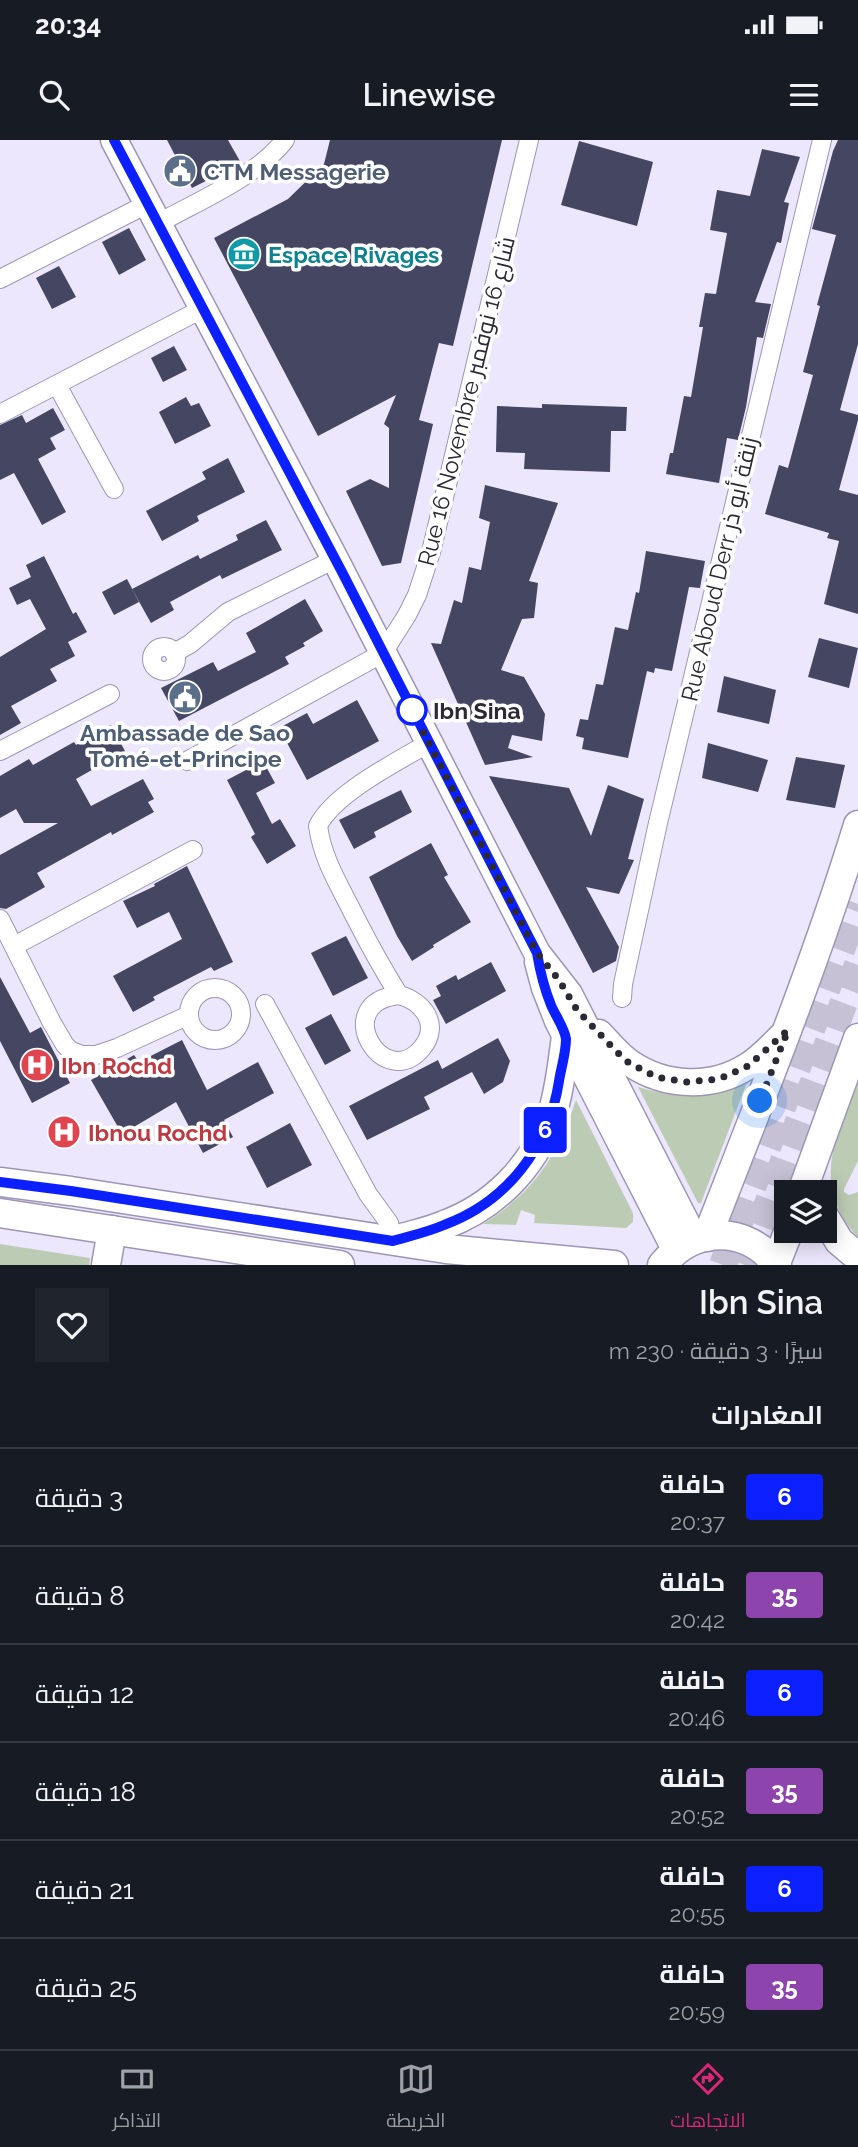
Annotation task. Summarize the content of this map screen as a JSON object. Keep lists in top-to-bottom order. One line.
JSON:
{"streets":{"street":["Rue 16 Novembre شارع 16 نوفمبر","Rue Aboud Derr زنقة أبو ذر"]},"places":{"public building":["CTM Messagerie","Ambassade de Sao Tomé-et-Principe"],"museum":["Espace Rivages"],"other":["Ibn Sina"],"hospital":["Ibn Rochd","Ibnou Rochd"]},"lines":["bus line 6"],"page":{"status":"20:34","header":"Linewise","on_map":"6","heading":[["Ibn Sina","سيرًا · 3 دقيقة · 230 m"],"المغادرات"],"list":[{"mark":"6","name":"حافلة","note":"20:37","value":"3 دقيقة"},{"mark":"35","name":"حافلة","note":"20:42","value":"8 دقيقة"},{"mark":"6","name":"حافلة","note":"20:46","value":"12 دقيقة"},{"mark":"35","name":"حافلة","note":"20:52","value":"18 دقيقة"},{"mark":"6","name":"حافلة","note":"20:55","value":"21 دقيقة"},{"mark":"35","name":"حافلة","note":"20:59","value":"25 دقيقة"}],"tabs":["الاتجاهات","الخريطة","التذاكر"]}}
